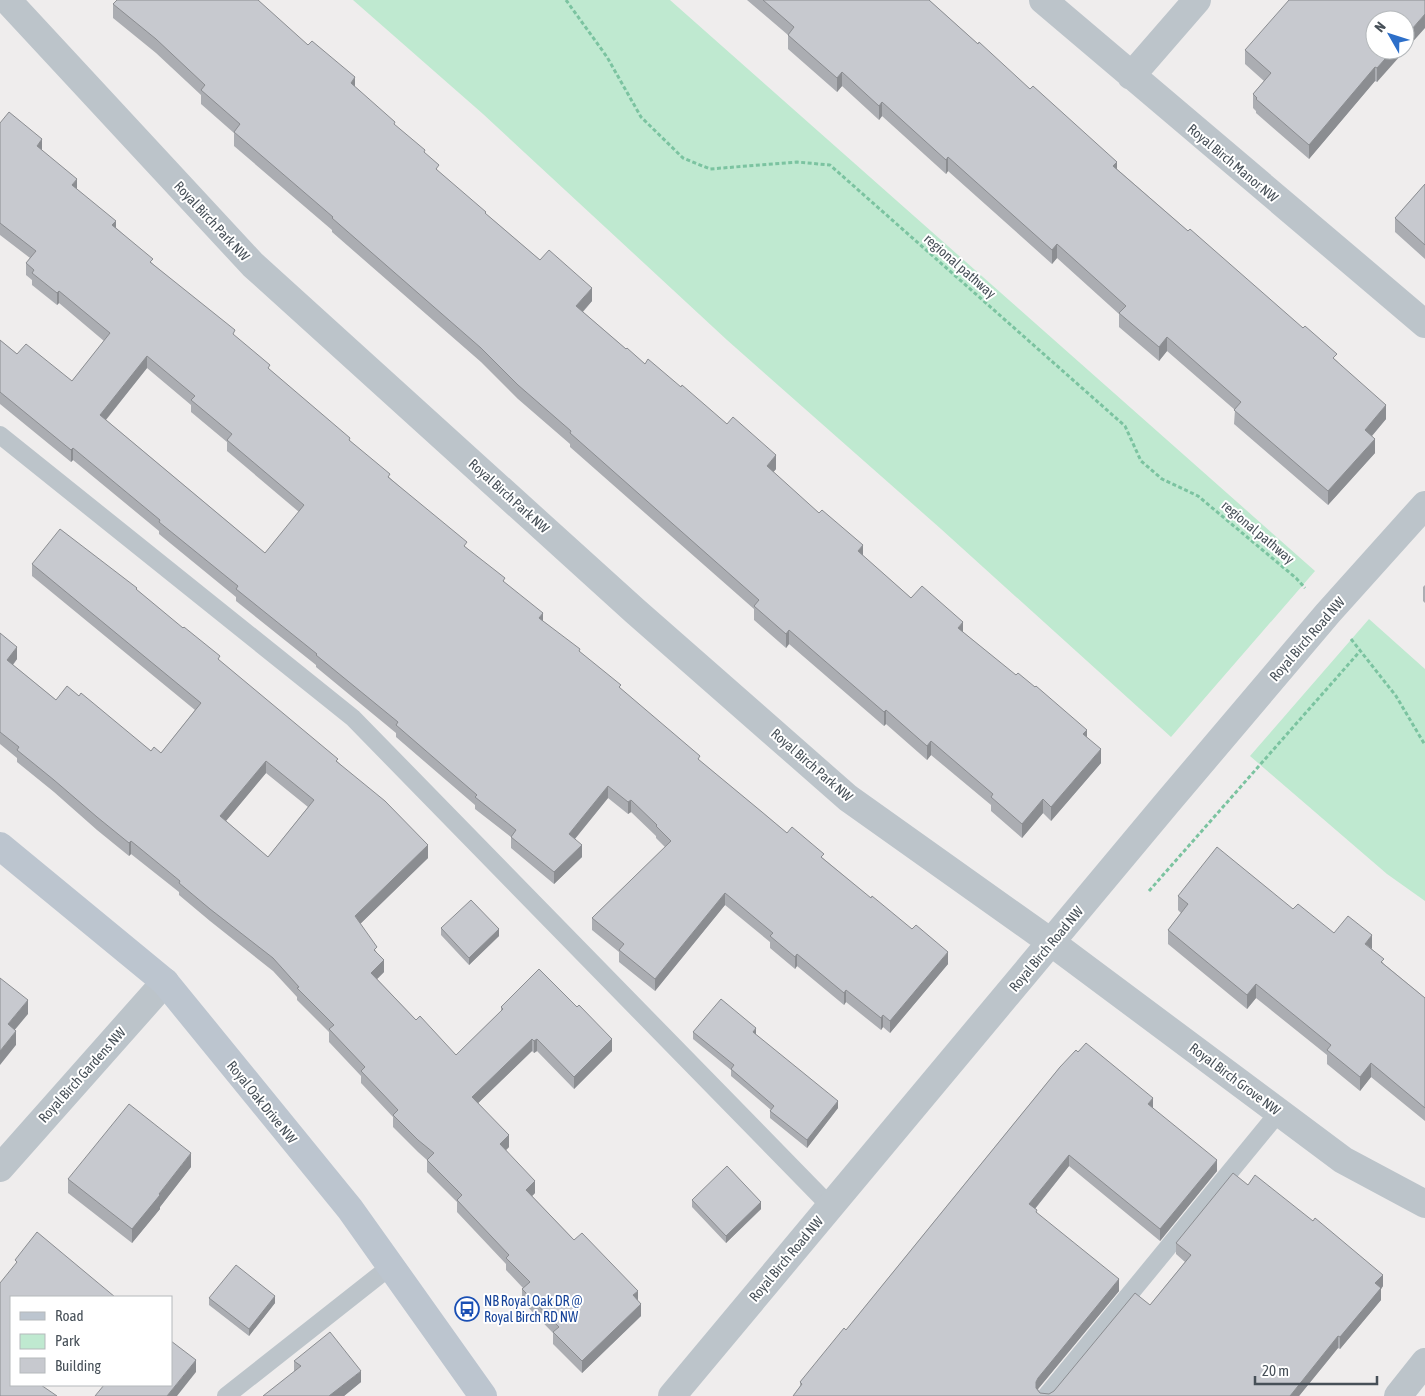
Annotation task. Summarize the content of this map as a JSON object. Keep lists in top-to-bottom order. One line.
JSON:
{"streets":{"street":["Royal Birch Manor NW","Royal Birch Park NW","Royal Birch Road NW","Royal Birch Gardens NW","Royal Birch Grove NW","Royal Oak Drive NW"],"path":["regional pathway"]},"crossings":[["Royal Birch Park NW","Royal Birch Road NW"],["Royal Birch Park NW","Royal Birch Grove NW"],["regional pathway","Royal Birch Road NW"],["Royal Birch Road NW","Royal Birch Grove NW"],["Royal Birch Gardens NW","Royal Oak Drive NW"]],"places":{"bus stop":["NB Royal Oak DR @ Royal Birch RD NW"]},"legend":["Road","Park","Building"],"scale_bar":"20 m","north":"top left"}
